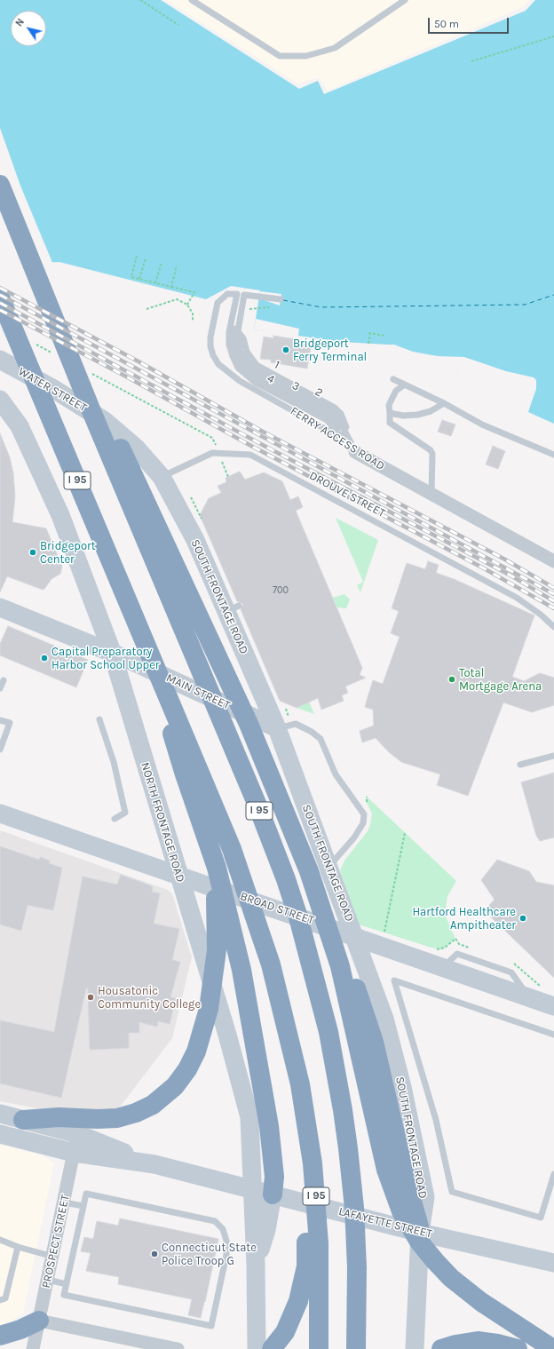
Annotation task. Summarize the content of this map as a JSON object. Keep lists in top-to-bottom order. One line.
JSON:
{"streets":{"highway":["I 95"],"main road":["WATER STREET","SOUTH FRONTAGE ROAD","MAIN STREET","NORTH FRONTAGE ROAD","BROAD STREET","LAFAYETTE STREET"],"street":["FERRY ACCESS ROAD","PROSPECT STREET"],"lane":["4","2","DROUVE STREET"]},"crossings":[["4","2"],["4","FERRY ACCESS ROAD"],["WATER STREET","SOUTH FRONTAGE ROAD"],["2","FERRY ACCESS ROAD"],["DROUVE STREET","SOUTH FRONTAGE ROAD"],["SOUTH FRONTAGE ROAD","MAIN STREET"],["SOUTH FRONTAGE ROAD","BROAD STREET"],["SOUTH FRONTAGE ROAD","LAFAYETTE STREET"],["MAIN STREET","NORTH FRONTAGE ROAD"],["NORTH FRONTAGE ROAD","BROAD STREET"],["NORTH FRONTAGE ROAD","LAFAYETTE STREET"],["LAFAYETTE STREET","PROSPECT STREET"]],"places":["Bridgeport Ferry Terminal","Bridgeport Center","Capital Preparatory Harbor School Upper","Total Mortgage Arena","Hartford Healthcare Ampitheater","Housatonic Community College","Connecticut State Police Troop G"],"house_numbers":["700"],"scale_bar":"50 m","north":"top left"}
